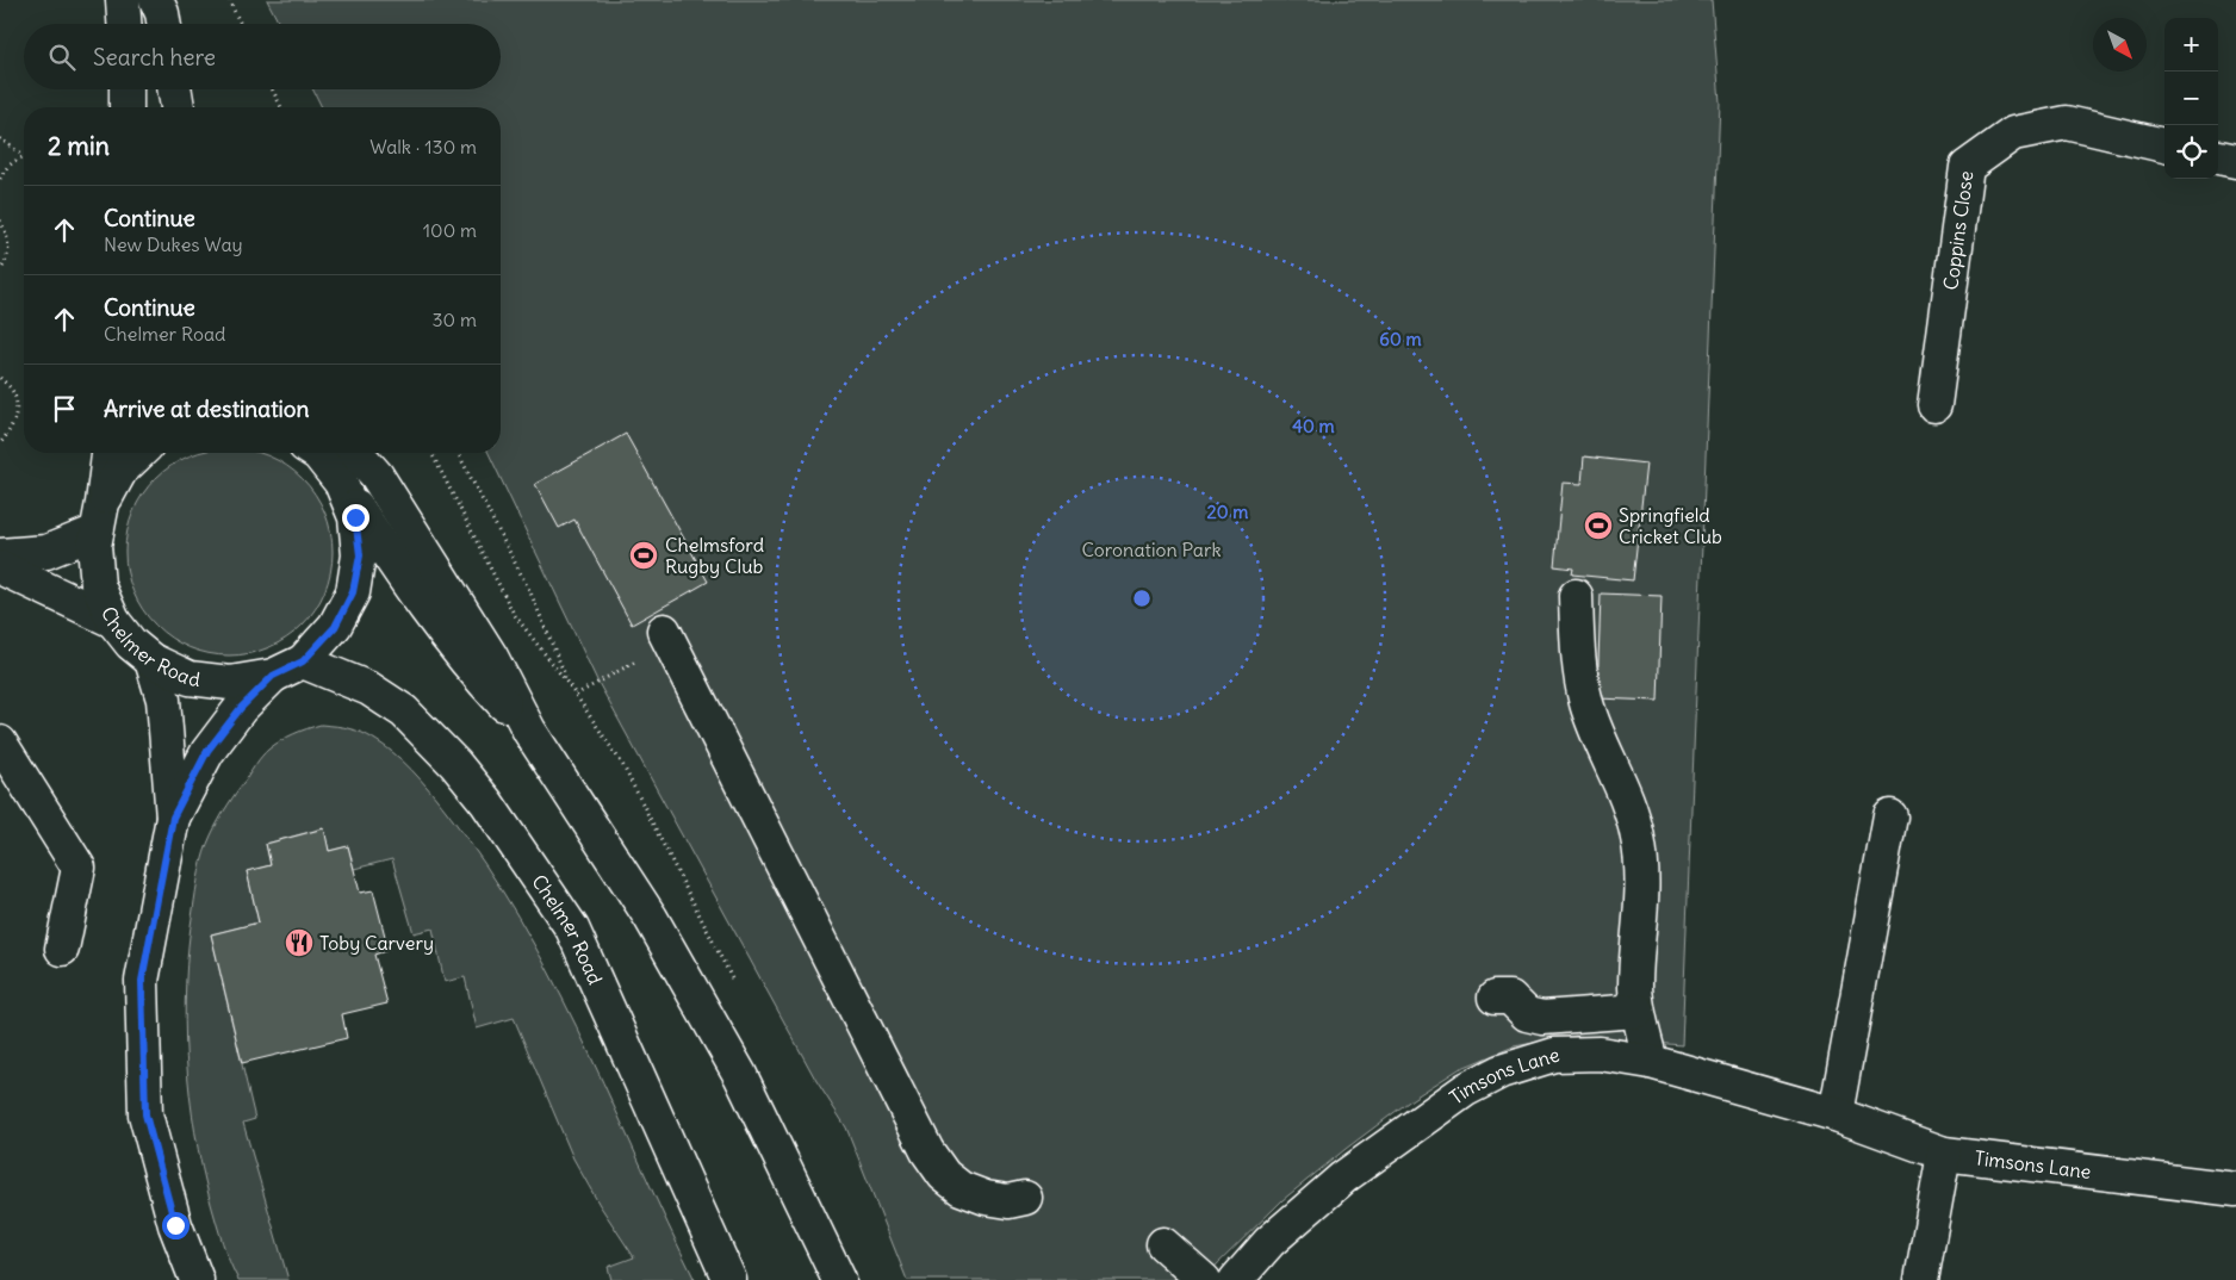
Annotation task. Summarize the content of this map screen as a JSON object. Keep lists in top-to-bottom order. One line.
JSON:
{"streets":{"street":["Coppins Close","Chelmer Road","Timsons Lane"]},"parks":["Coronation Park"],"places":{"sports":["Springfield Cricket Club","Chelmsford Rugby Club"],"restaurant":["Toby Carvery"]},"north":"bottom right","page":{"map_buttons":["+","−"],"search":"Search here","heading":["2 min","Walk · 130 m"],"list":[["Continue","New Dukes Way","100 m"],["Continue","Chelmer Road","30 m"],"Arrive at destination"]},"rings":["60 m","40 m","20 m"]}
